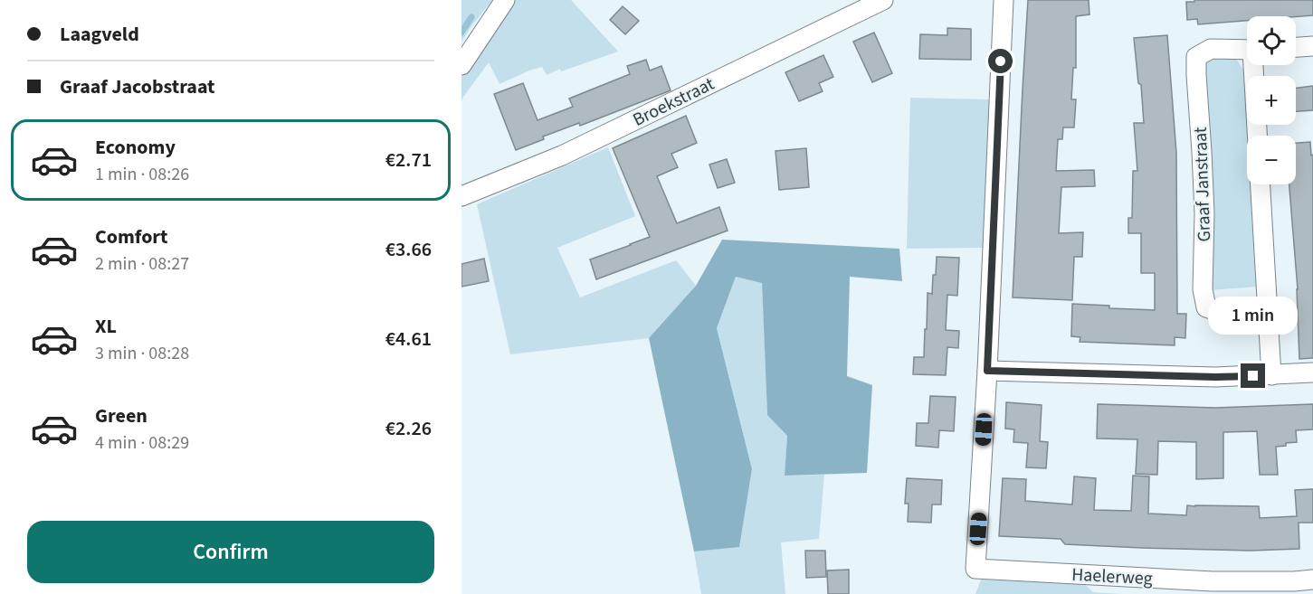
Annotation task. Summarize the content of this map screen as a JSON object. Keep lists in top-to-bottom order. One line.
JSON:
{"streets":{"street":["Broekstraat","Graaf Janstraat","Haelerweg"]},"page":{"banner":["Laagveld","Graaf Jacobstraat"],"map_buttons":["+","−"],"list":[{"name":"Economy","note":"1 min · 08:26","value":"€2.71"},{"name":"Comfort","note":"2 min · 08:27","value":"€3.66"},{"name":"XL","note":"3 min · 08:28","value":"€4.61"},{"name":"Green","note":"4 min · 08:29","value":"€2.26"}],"bubble":"1 min","buttons":"Confirm"}}
